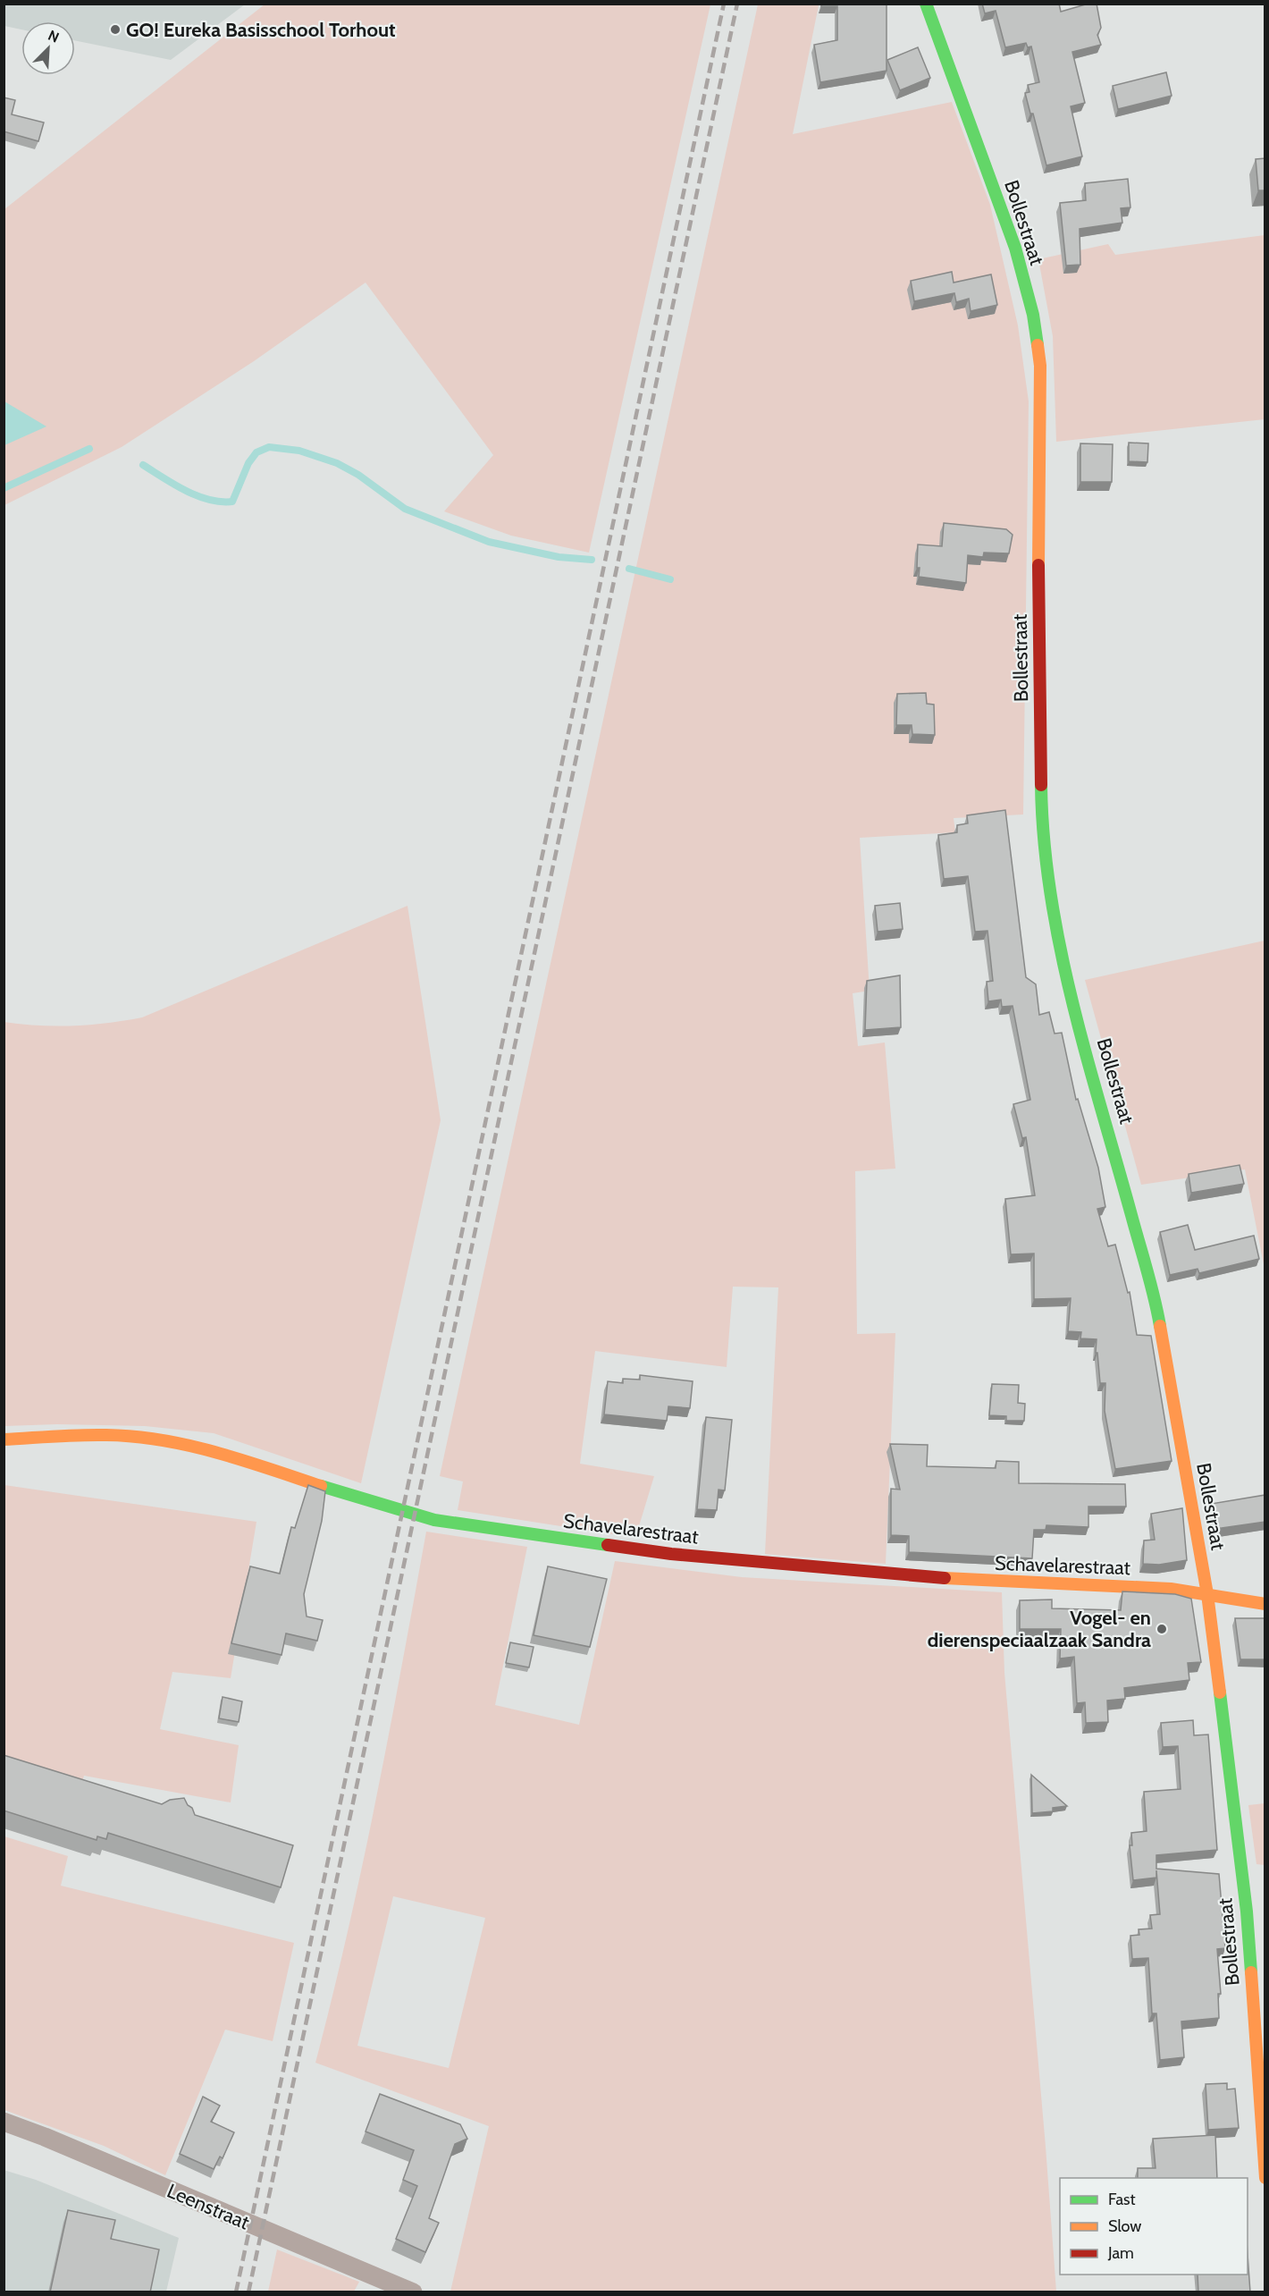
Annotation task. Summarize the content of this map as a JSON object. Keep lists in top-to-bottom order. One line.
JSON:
{"streets":{"street":["Bollestraat","Schavelarestraat","Leenstraat"]},"crossings":[["Bollestraat","Schavelarestraat"]],"places":["GO! Eureka Basisschool Torhout","Vogel- en dierenspeciaalzaak Sandra"],"legend":["Fast","Slow","Jam"],"north":"top right"}
